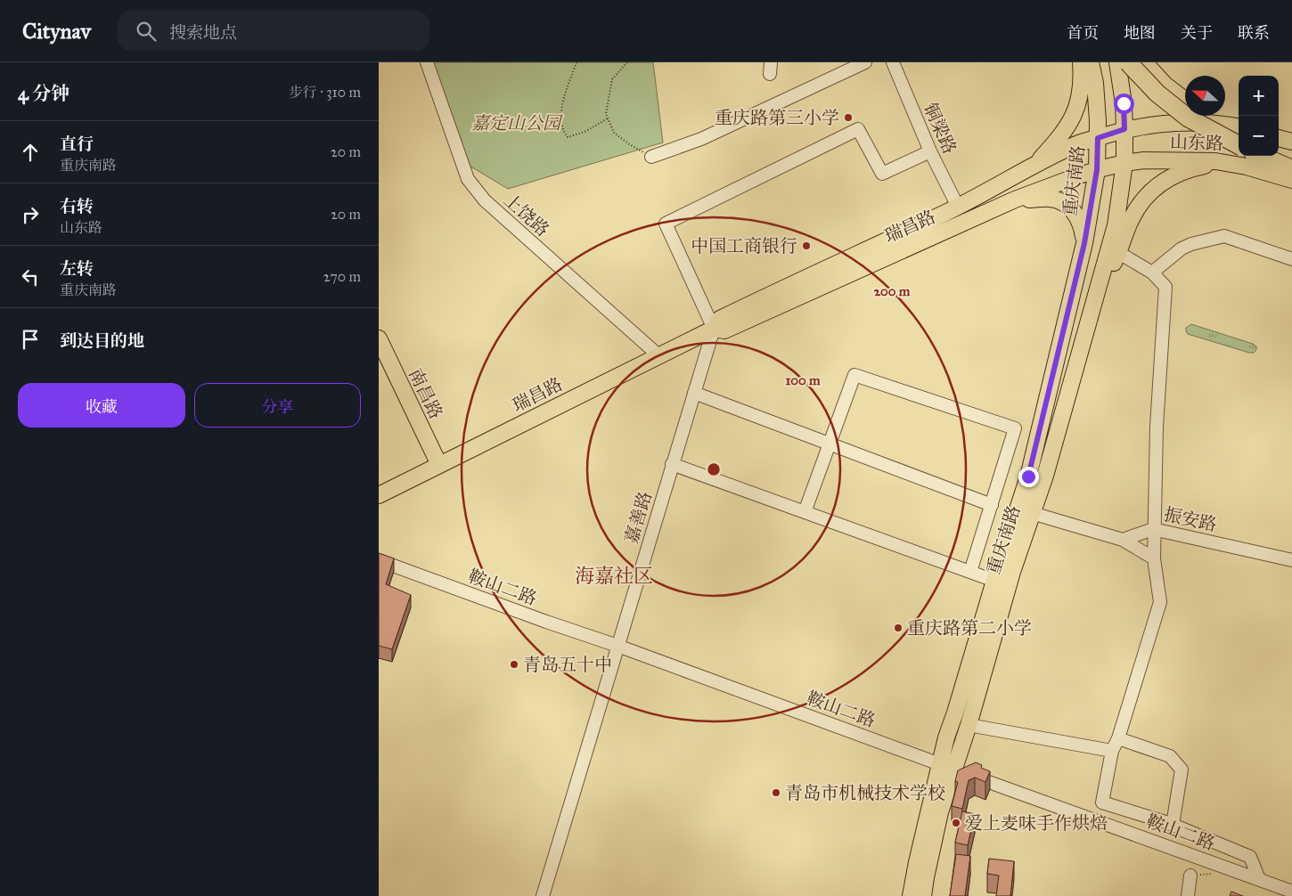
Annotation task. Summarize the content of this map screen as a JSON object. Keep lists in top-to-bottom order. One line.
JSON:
{"streets":{"main road":["山东路","重庆南路","瑞昌路","南昌路"],"street":["铜梁路","上饶路","嘉善路","振安路","鞍山二路"]},"crossings":[["铜梁路","瑞昌路"],["山东路","重庆南路"],["山东路","瑞昌路"],["重庆南路","瑞昌路"],["重庆南路","鞍山二路"],["上饶路","瑞昌路"],["瑞昌路","南昌路"],["瑞昌路","嘉善路"],["嘉善路","鞍山二路"]],"districts":["海嘉社区"],"parks":["嘉定山公园"],"places":["重庆路第三小学","中国工商银行","重庆路第二小学","青岛五十中","青岛市机械技术学校","爱上麦味手作烘焙"],"north":"left","page":{"header":"Citynav","search":"搜索地点","nav":["首页","地图","关于","联系"],"heading":["4 分钟","步行 · 310 m"],"map_buttons":["+","−"],"list":[["直行","重庆南路","20 m"],["右转","山东路","20 m"],["左转","重庆南路","270 m"],"到达目的地"],"buttons":["收藏","分享"]},"rings":["200 m","100 m"]}
